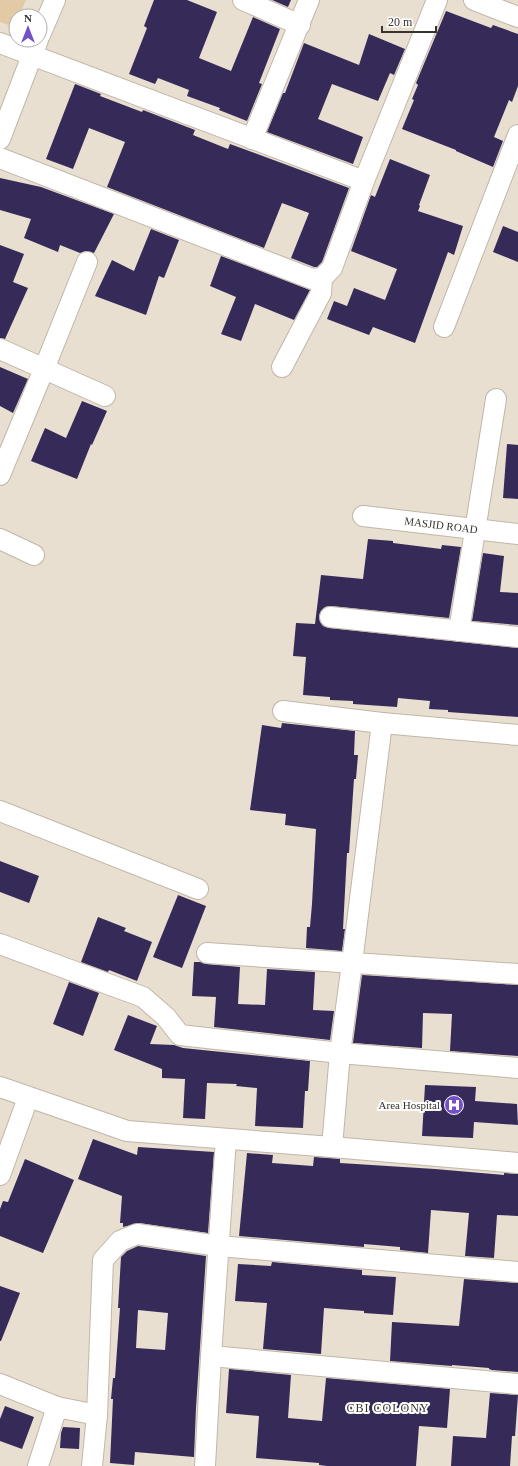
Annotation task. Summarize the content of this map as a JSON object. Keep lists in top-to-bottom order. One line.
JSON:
{"streets":{"street":["MASJID ROAD"]},"districts":["CBI COLONY"],"places":{"hospital":["Area Hospital"]},"scale_bar":"20 m","north":"top"}
